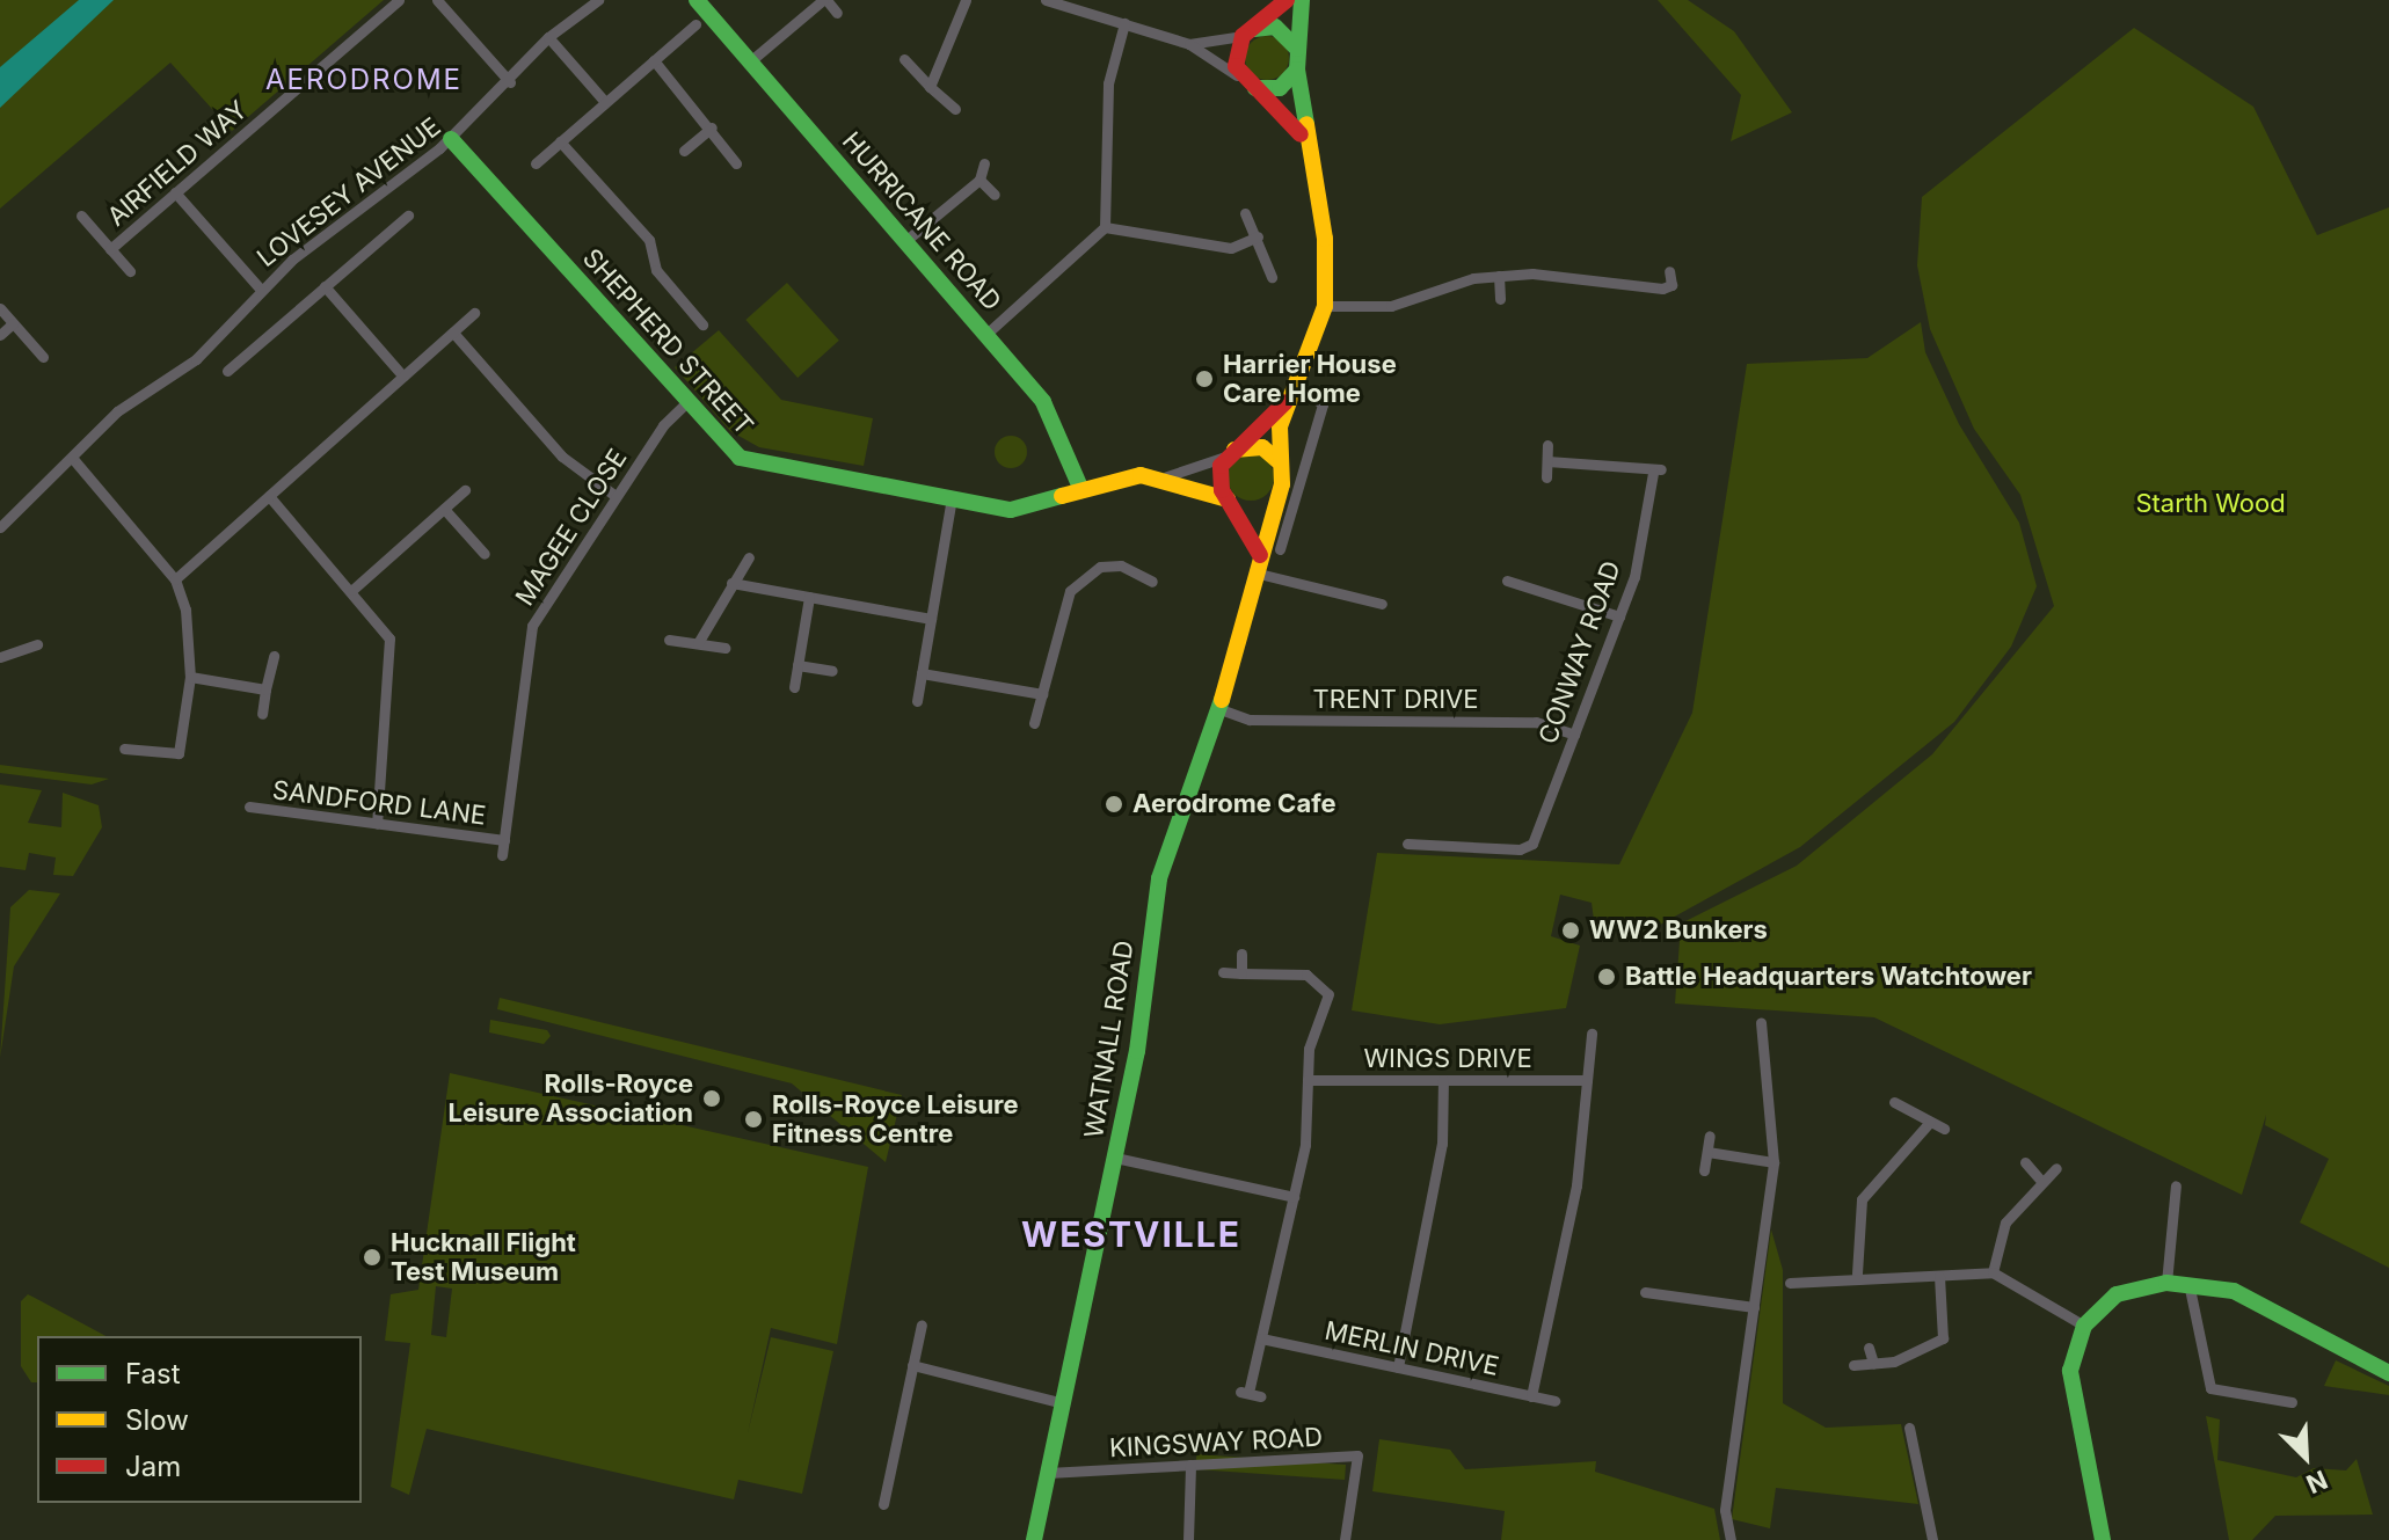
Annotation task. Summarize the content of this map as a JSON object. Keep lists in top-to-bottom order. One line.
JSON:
{"streets":{"main road":["HURRICANE ROAD","SHEPHERD STREET","WATNALL ROAD"],"street":["AIRFIELD WAY","LOVESEY AVENUE","MAGEE CLOSE","CONWAY ROAD","TRENT DRIVE","SANDFORD LANE","WINGS DRIVE","MERLIN DRIVE","KINGSWAY ROAD"]},"crossings":[["LOVESEY AVENUE","SHEPHERD STREET"],["HURRICANE ROAD","SHEPHERD STREET"],["SHEPHERD STREET","MAGEE CLOSE"],["SHEPHERD STREET","WATNALL ROAD"],["MAGEE CLOSE","SANDFORD LANE"],["CONWAY ROAD","TRENT DRIVE"],["TRENT DRIVE","WATNALL ROAD"],["WATNALL ROAD","KINGSWAY ROAD"]],"districts":["AERODROME","WESTVILLE"],"parks":["Starth Wood"],"places":["Harrier House Care Home","Aerodrome Cafe","WW2 Bunkers","Battle Headquarters Watchtower","Rolls-Royce Leisure Association","Rolls-Royce Leisure Fitness Centre","Hucknall Flight Test Museum"],"legend":["Fast","Slow","Jam"],"north":"bottom right"}
